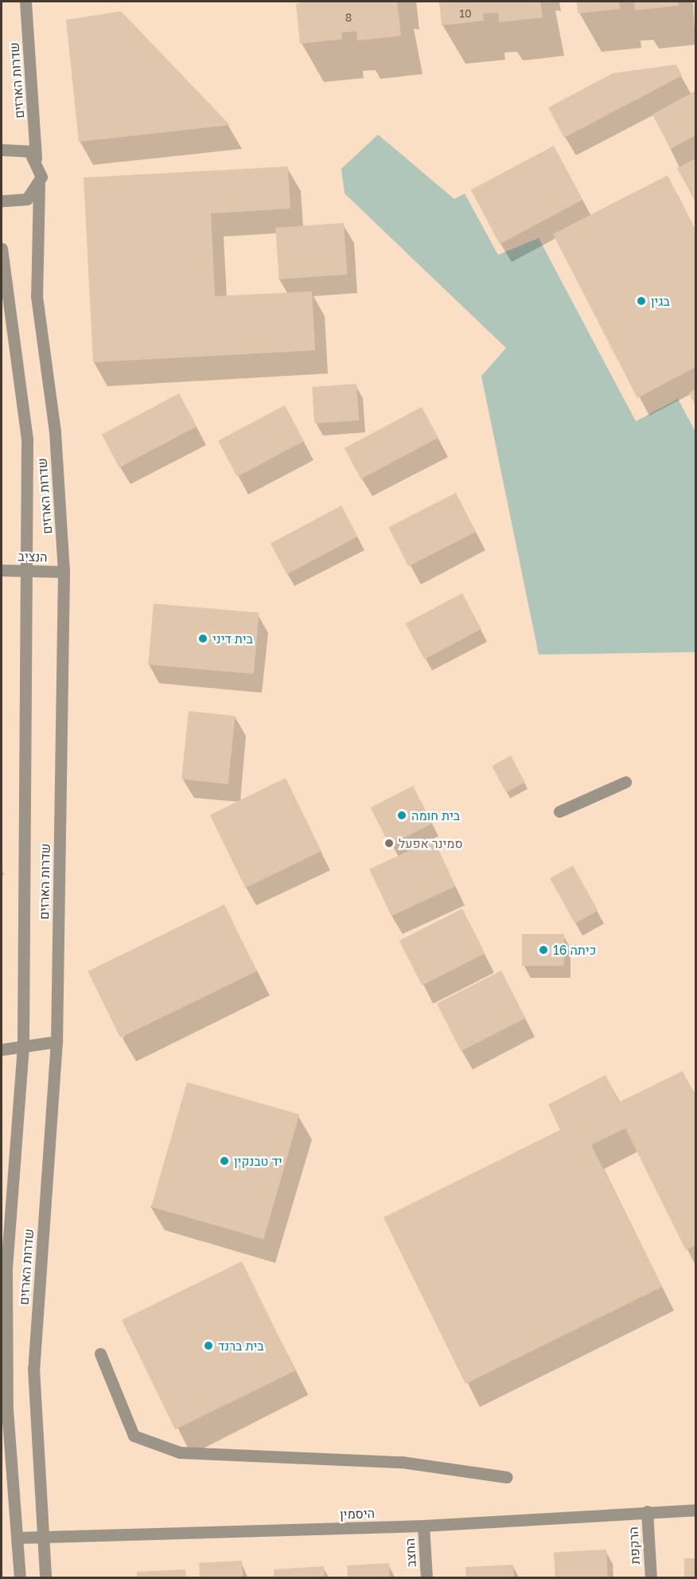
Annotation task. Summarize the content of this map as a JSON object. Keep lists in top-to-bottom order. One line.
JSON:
{"streets":{"street":["שדרות הארזים","הנציב","היסמין","הרקפת","החצב"]},"crossings":[["שדרות הארזים","הנציב"],["שדרות הארזים","היסמין"],["היסמין","הרקפת"],["היסמין","החצב"]],"places":["בגין","בית דיני","בית חומה","סמינר אפעל","כיתה 16","יד טבנקין","בית ברנד"],"house_numbers":["10","8"]}
